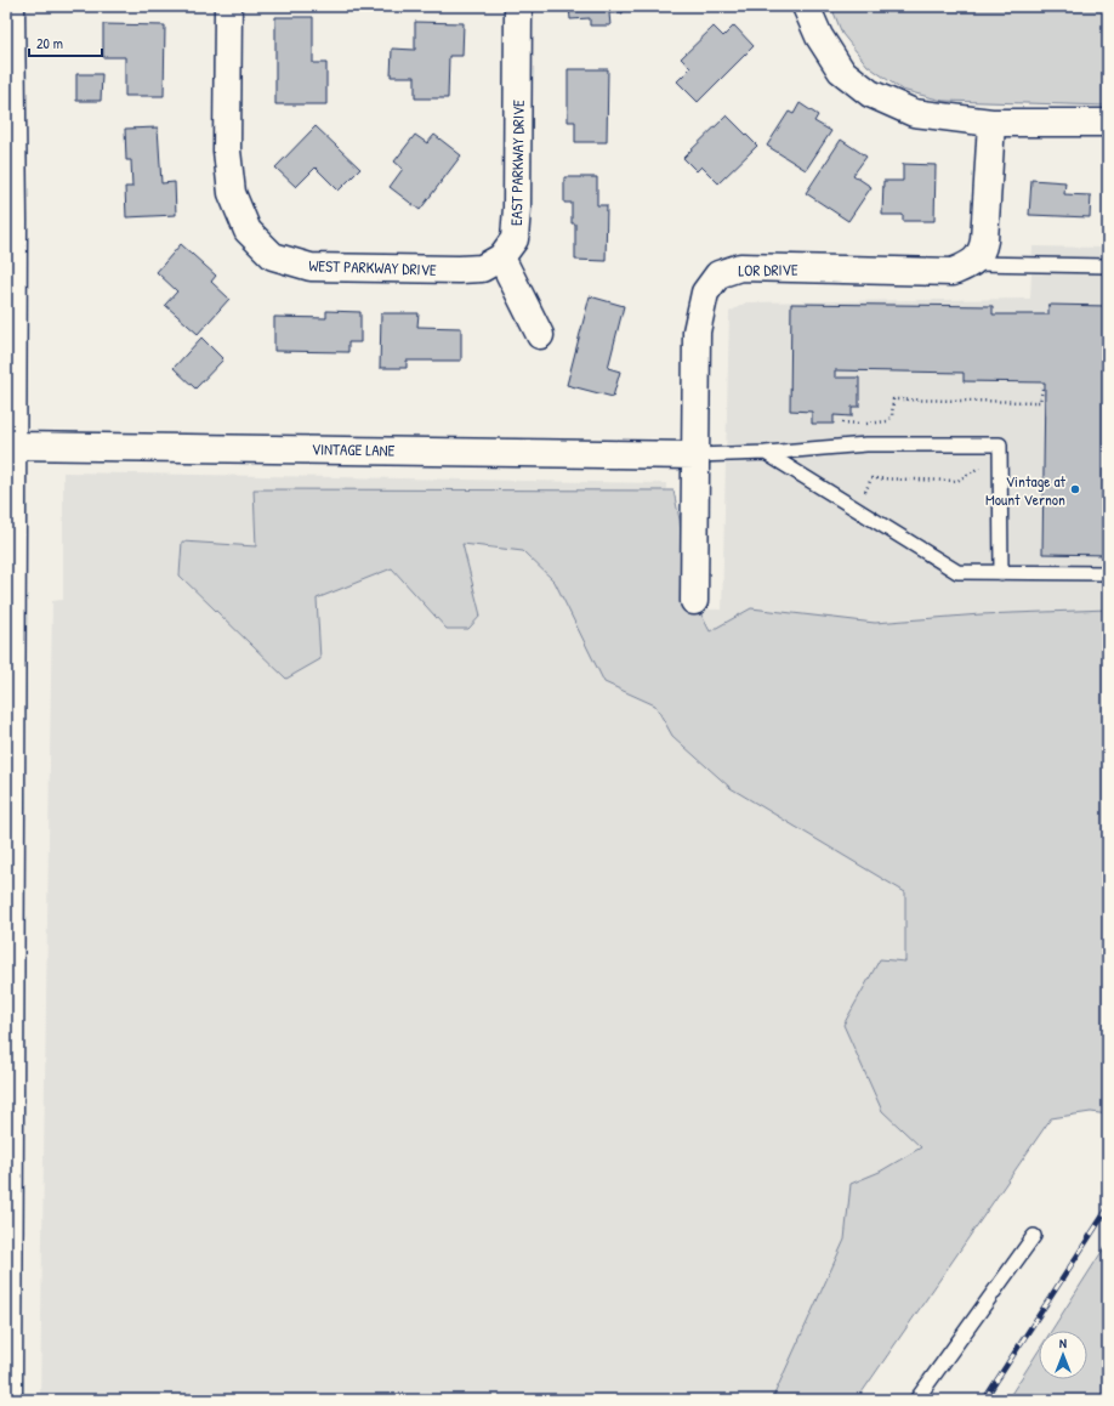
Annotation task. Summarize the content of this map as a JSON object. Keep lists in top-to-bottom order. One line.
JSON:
{"streets":{"street":["EAST PARKWAY DRIVE","WEST PARKWAY DRIVE","LOR DRIVE","VINTAGE LANE"]},"crossings":[["EAST PARKWAY DRIVE","WEST PARKWAY DRIVE"],["LOR DRIVE","VINTAGE LANE"]],"places":["Vintage at Mount Vernon"],"scale_bar":"20 m","north":"top"}
